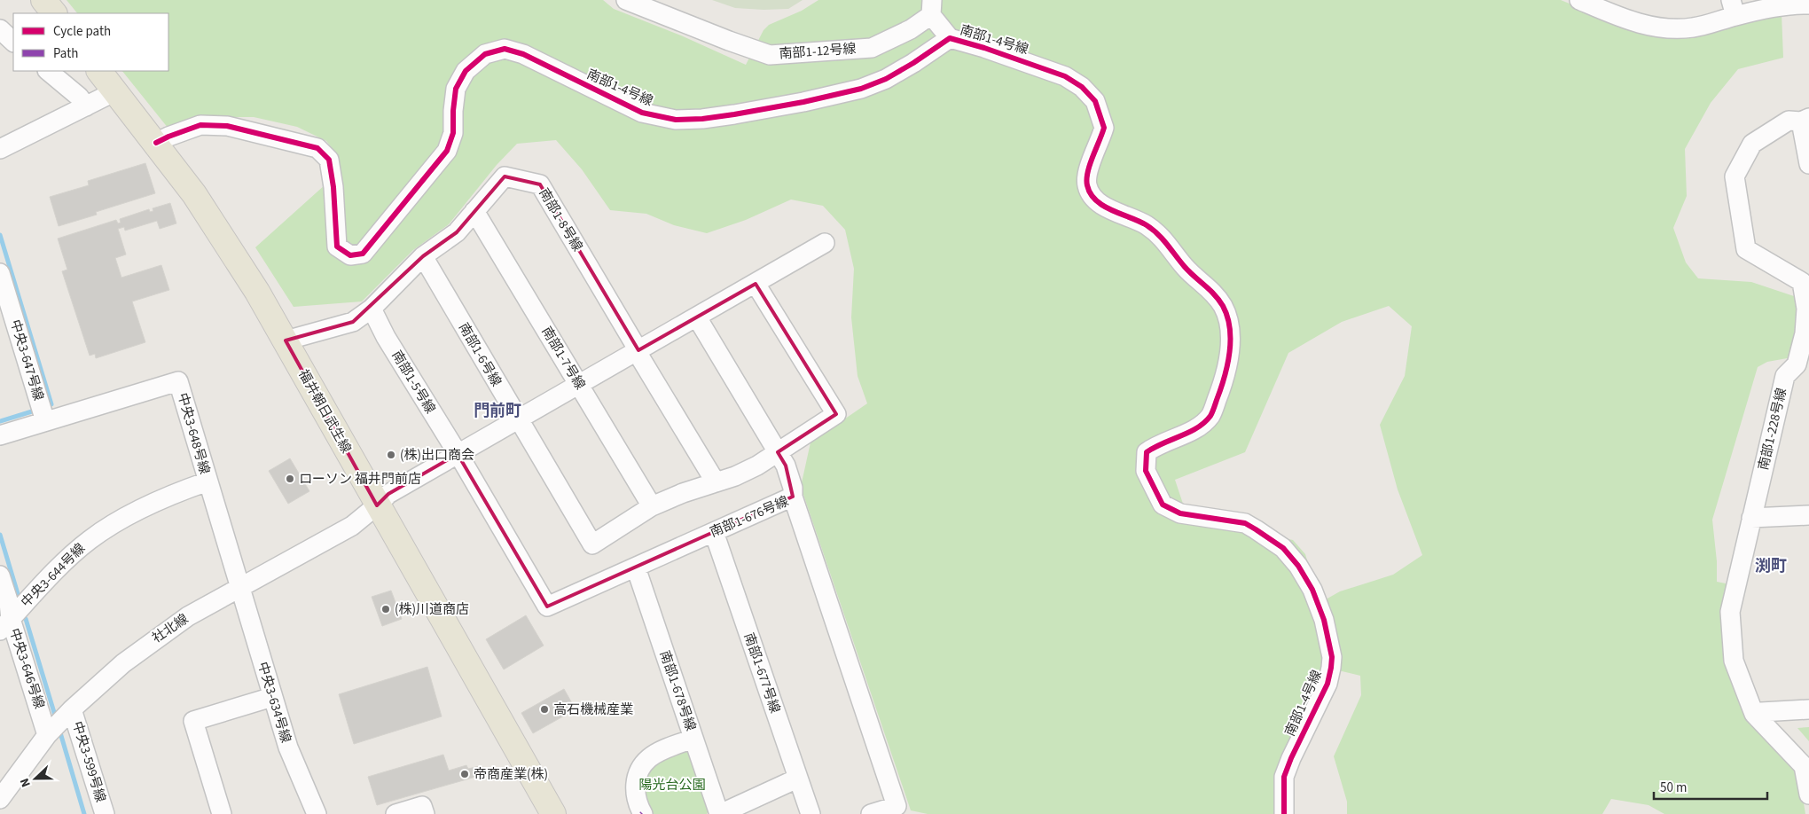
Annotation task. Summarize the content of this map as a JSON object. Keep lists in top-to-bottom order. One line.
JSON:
{"streets":{"main road":["福井朝日武生線"],"street":["南部1-4号線","南部1-12号線","南部1-8号線","南部1-6号線","南部1-7号線","中央3-647号線","南部1-5号線","南部1-228号線","中央3-648号線","南部1-676号線","中央3-644号線","社北線","中央3-646号線","南部1-677号線","南部1-678号線","中央3-634号線","中央3-599号線"]},"crossings":[["南部1-4号線","福井朝日武生線"],["南部1-8号線","南部1-6号線"],["南部1-8号線","南部1-7号線"],["南部1-8号線","南部1-5号線"],["南部1-8号線","福井朝日武生線"],["南部1-8号線","社北線"],["南部1-6号線","南部1-7号線"],["南部1-6号線","社北線"],["南部1-7号線","社北線"],["中央3-647号線","中央3-648号線"],["南部1-5号線","南部1-676号線"],["南部1-5号線","社北線"],["福井朝日武生線","社北線"],["中央3-648号線","中央3-644号線"],["中央3-648号線","社北線"],["中央3-648号線","中央3-634号線"],["南部1-676号線","社北線"],["南部1-676号線","南部1-677号線"],["南部1-676号線","南部1-678号線"],["中央3-644号線","中央3-646号線"],["社北線","中央3-646号線"],["社北線","中央3-634号線"],["社北線","中央3-599号線"],["中央3-646号線","中央3-599号線"]],"districts":["門前町","渕町"],"parks":["陽光台公園"],"places":["(株)出口商会","ローソン 福井門前店","(株)川道商店","高石機械産業","帝商産業(株)"],"legend":["Cycle path","Path"],"scale_bar":"50 m","north":"left"}
